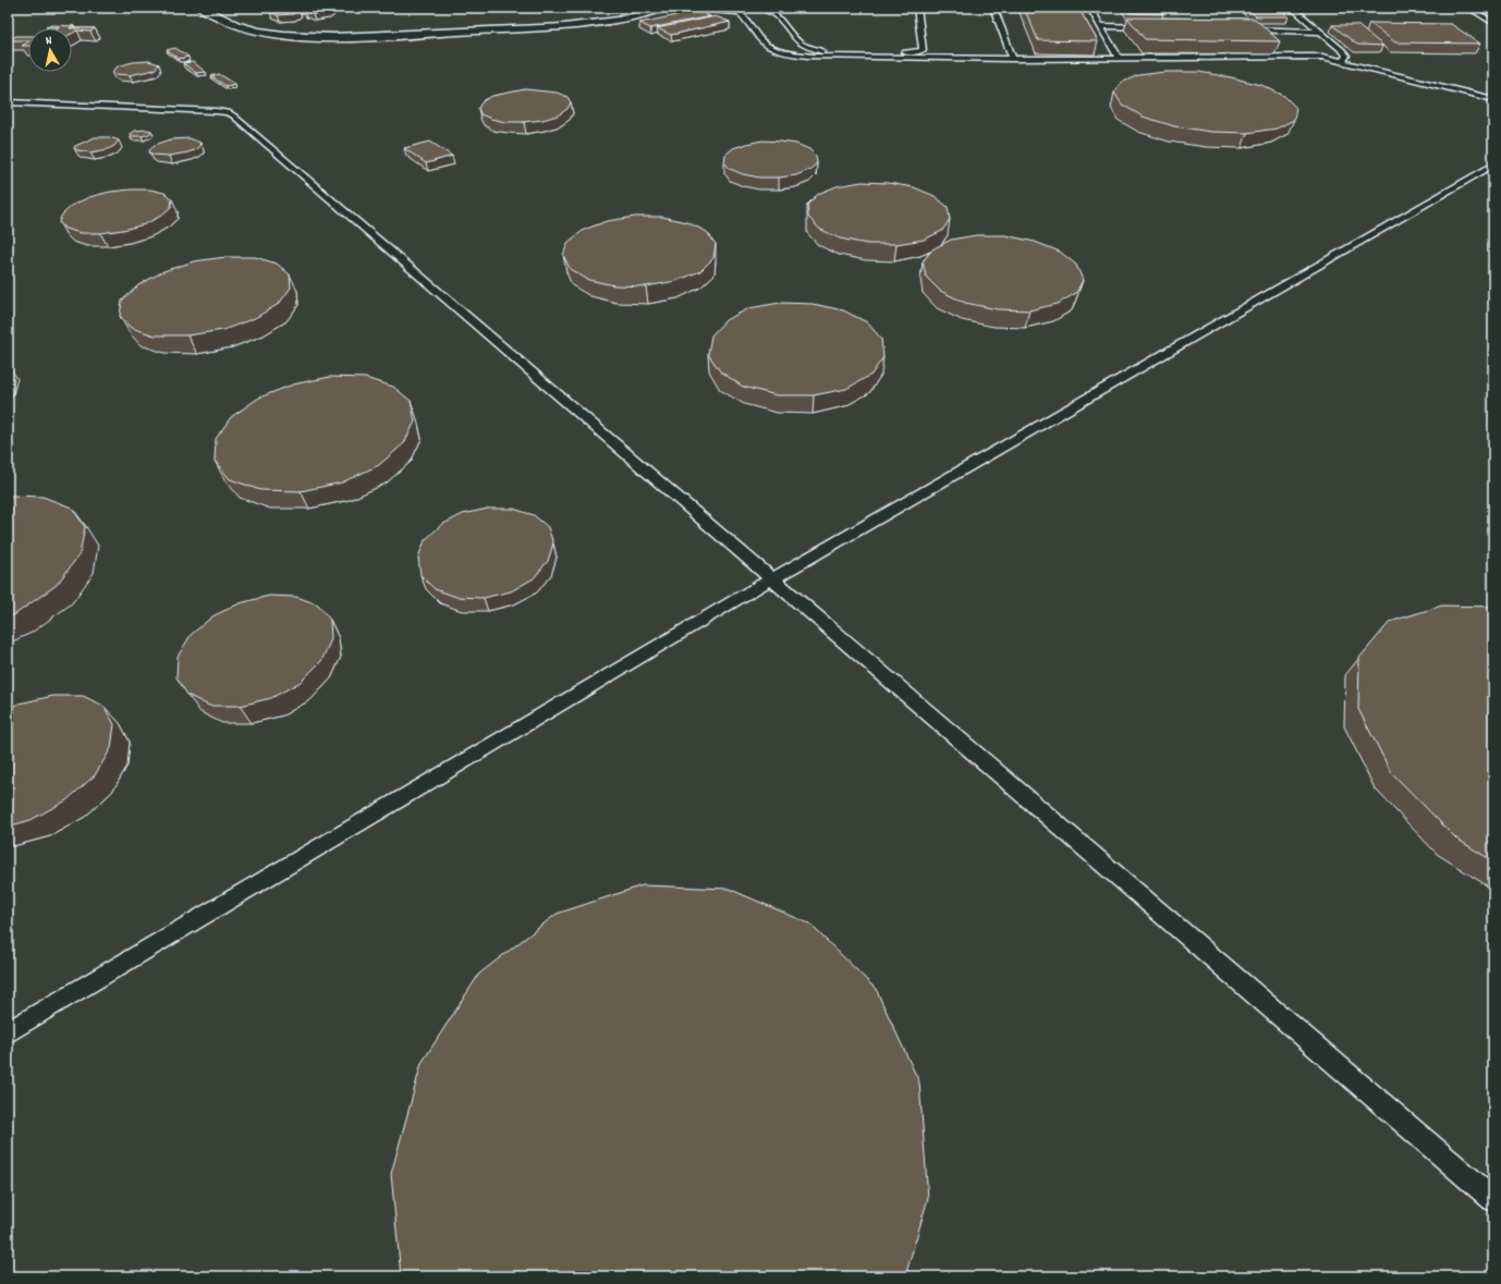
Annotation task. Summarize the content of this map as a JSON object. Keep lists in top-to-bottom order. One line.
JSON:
{"north":"top"}
